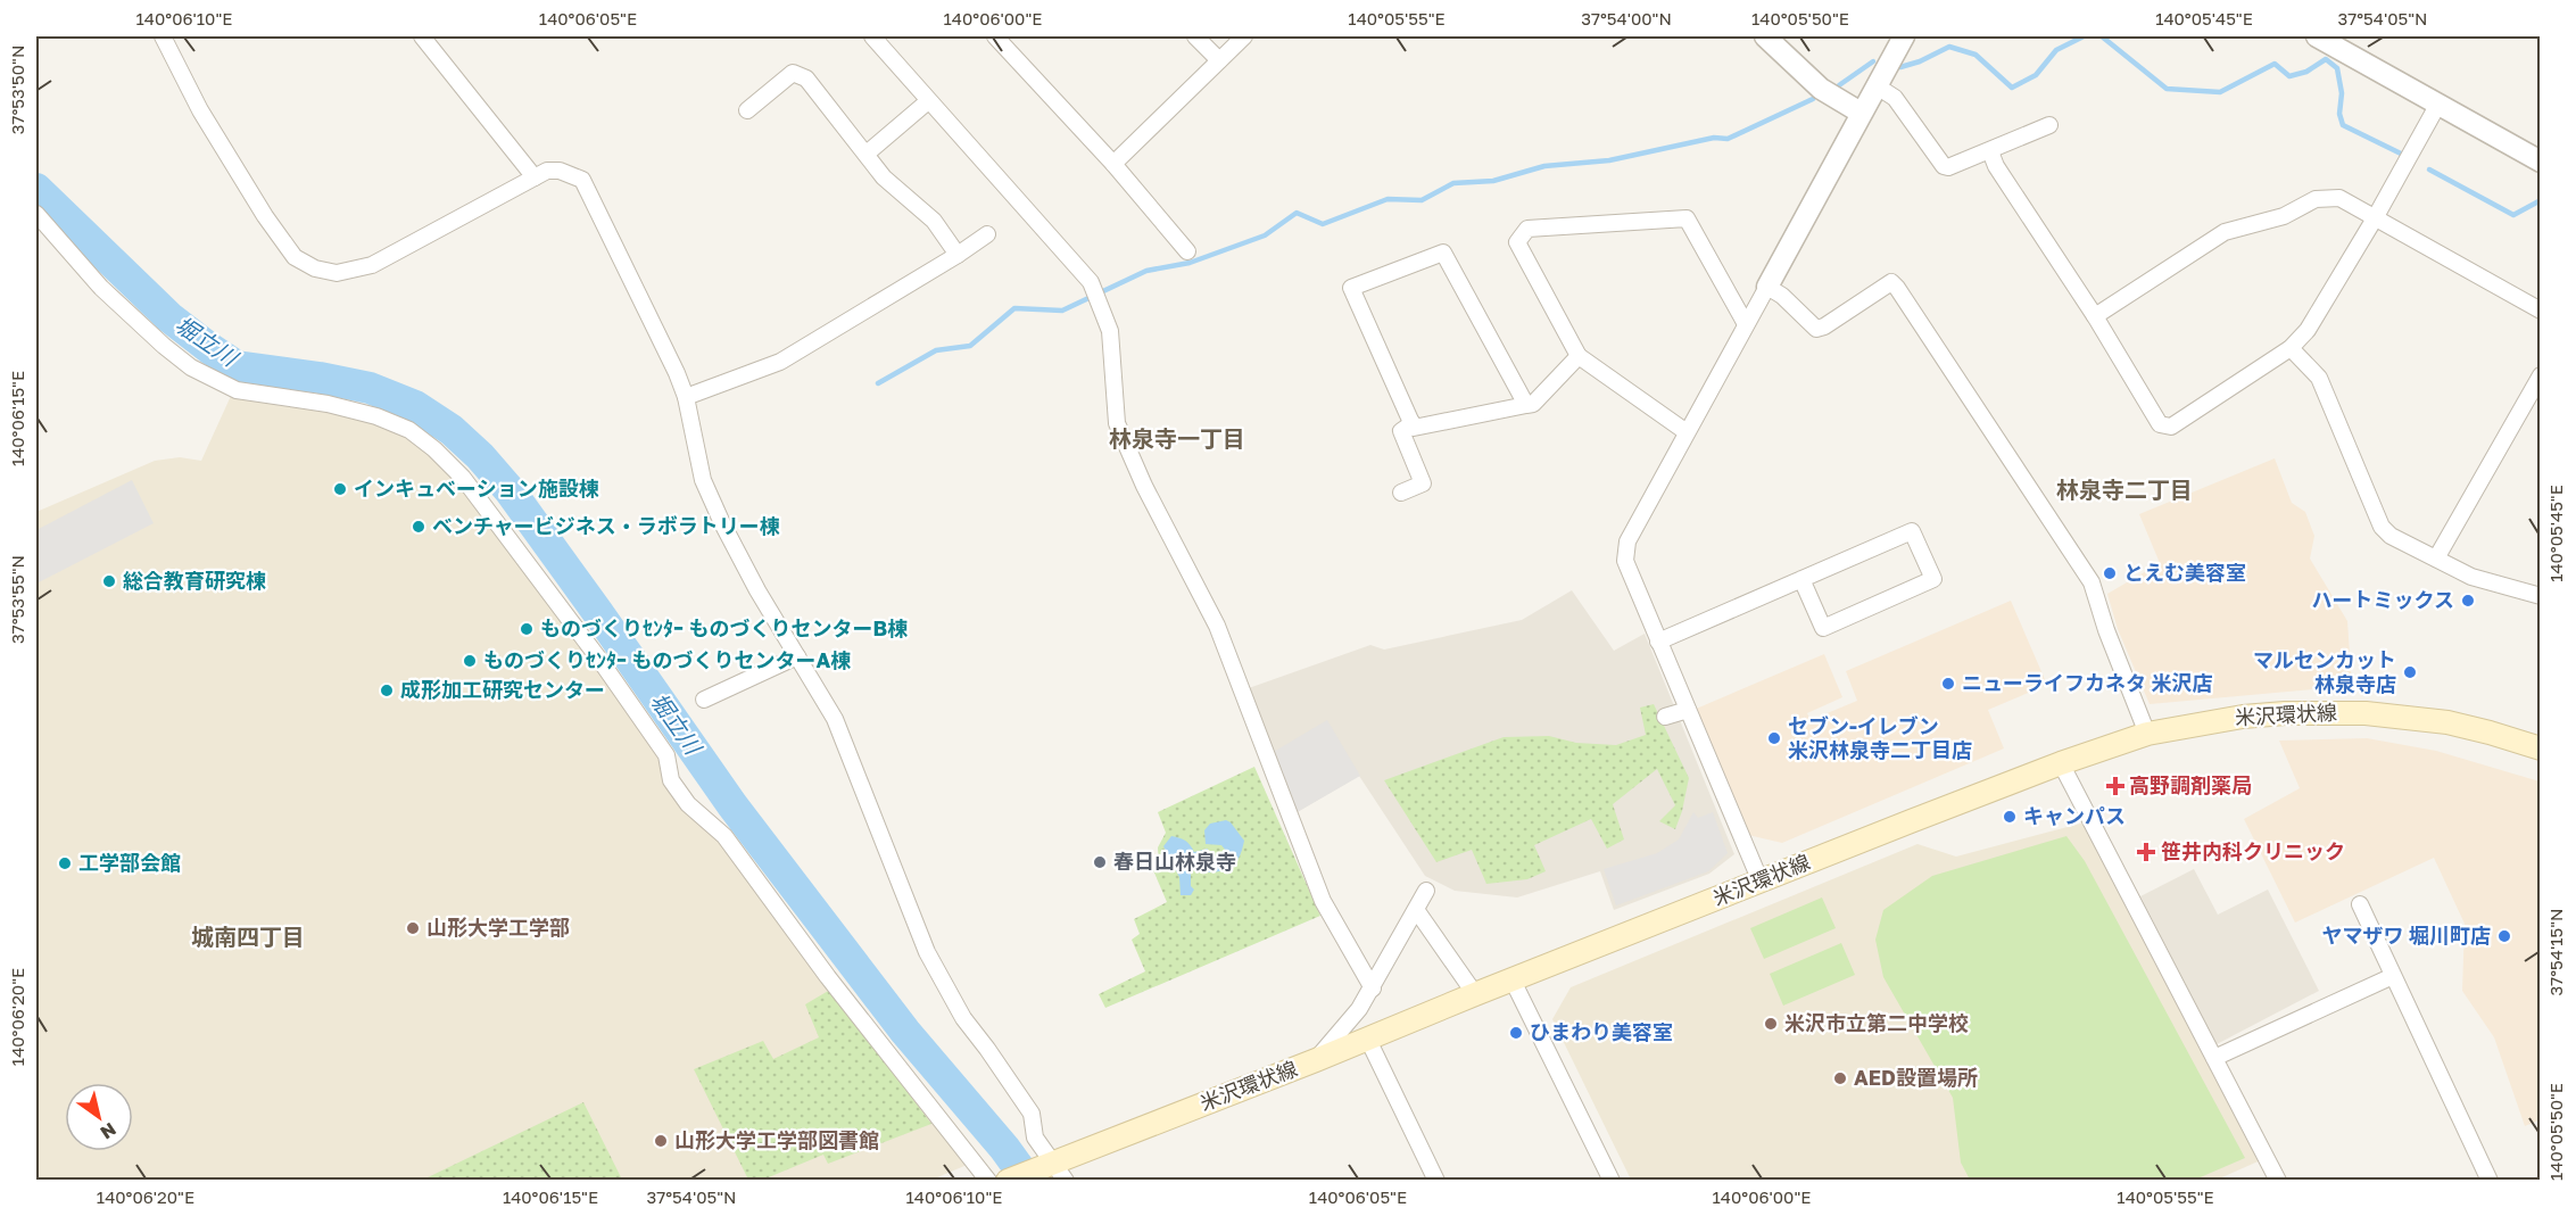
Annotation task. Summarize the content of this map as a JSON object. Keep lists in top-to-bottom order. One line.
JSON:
{"streets":{"main road":["米沢環状線"]},"districts":["林泉寺一丁目","林泉寺二丁目","城南四丁目"],"water":["堀立川"],"places":{"other":["インキュベーション施設棟","ベンチャービジネス・ラボラトリー棟","とえむ美容室","総合教育研究棟","ハートミックス","ものづくりｾﾝﾀｰ ものづくりセンターB棟","ものづくりｾﾝﾀｰ ものづくりセンターA棟","マルセンカット 林泉寺店","ニューライフカネタ 米沢店","成形加工研究センター","セブン-イレブン 米沢林泉寺二丁目店","キャンパス","春日山林泉寺","工学部会館","山形大学工学部","ヤマザワ 堀川町店","米沢市立第二中学校","ひまわり美容室","AED設置場所","山形大学工学部図書館"],"health":["高野調剤薬局","笹井内科クリニック"]},"north":"bottom right","coordinates":["140°06'10\"E","140°06'05\"E","140°06'00\"E","140°05'55\"E","37°54'00\"N","140°05'50\"E","140°05'45\"E","37°54'05\"N","37°53'50\"N","140°06'15\"E","37°53'55\"N","37°54'15\"N","140°06'20\"E"]}
